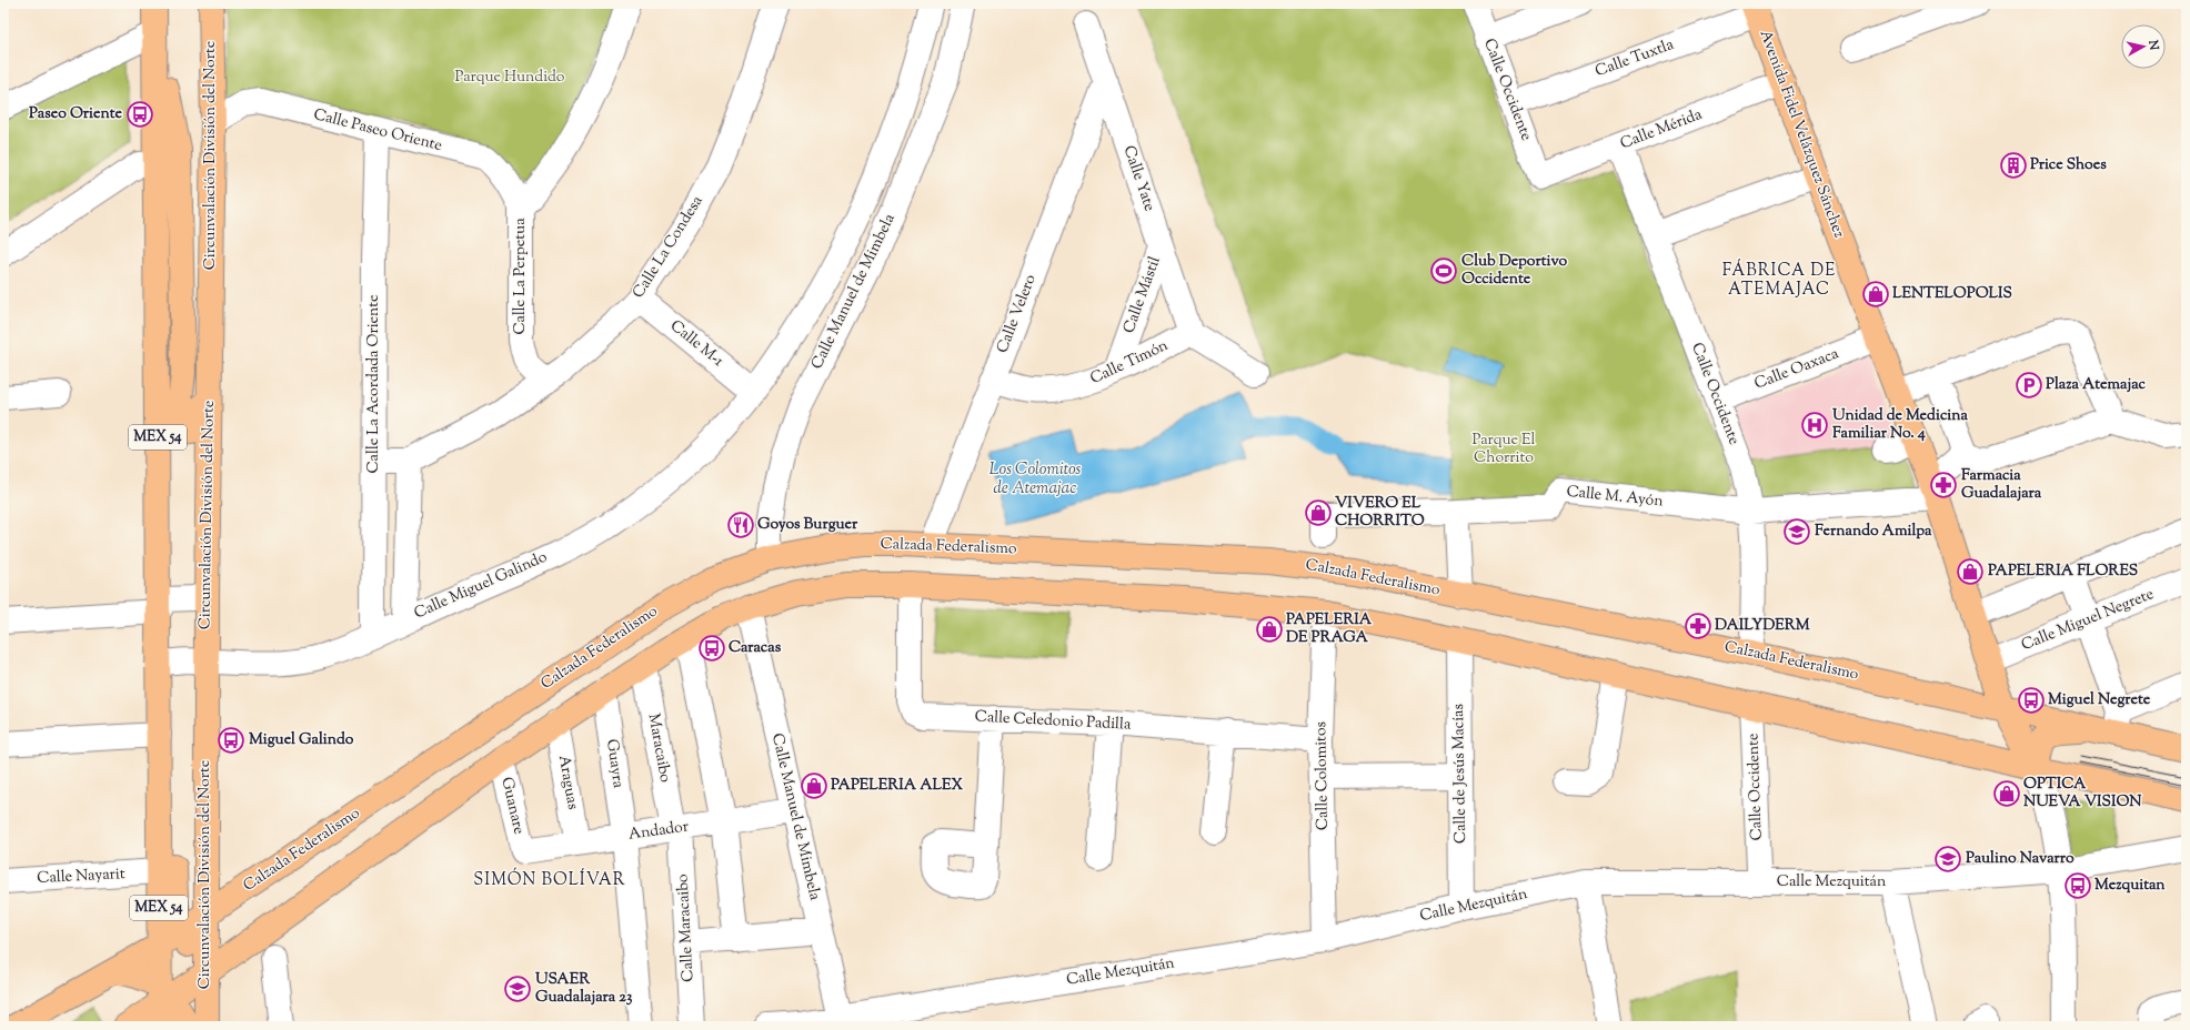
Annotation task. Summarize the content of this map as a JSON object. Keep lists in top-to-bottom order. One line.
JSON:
{"streets":{"main road":["Avenida Fidel Velázquez Sánchez","Circunvalación División del Norte","MEX 54","Calzada Federalismo"],"street":["Calle Tuxtla","Calle Occidente","Calle Mérida","Calle Paseo Oriente","Calle Yate","Calle La Condesa","Calle La Perpetua","Calle Manuel de Mimbela","Calle Mástil","Calle Velero","Calle M-1","Calle Timón","Calle Oaxaca","Calle La Acordada Oriente","Calle M. Ayón","Calle Miguel Galindo","Calle Miguel Negrete","Calle Celedonio Padilla","Maracaibo","Guayra","Calle de Jesús Macías","Calle Colomitos","Araguas","Guanare","Andador","Calle Nayarit","Calle Mezquitán","Calle Maracaibo"]},"crossings":[["Calle Tuxtla","Calle Occidente"],["Calle Tuxtla","Avenida Fidel Velázquez Sánchez"],["Calle Occidente","Calle Mérida"],["Calle Occidente","Calle Oaxaca"],["Calle Occidente","Calle M. Ayón"],["Calle Occidente","Calzada Federalismo"],["Calle Mérida","Avenida Fidel Velázquez Sánchez"],["Calle Paseo Oriente","Circunvalación División del Norte"],["Calle Paseo Oriente","Calle La Perpetua"],["Calle Paseo Oriente","Calle La Acordada Oriente"],["Avenida Fidel Velázquez Sánchez","Calle Oaxaca"],["Avenida Fidel Velázquez Sánchez","Calle M. Ayón"],["Avenida Fidel Velázquez Sánchez","Calzada Federalismo"],["Avenida Fidel Velázquez Sánchez","Calle Miguel Negrete"],["Avenida Fidel Velázquez Sánchez","Calle Mezquitán"],["Circunvalación División del Norte","Calzada Federalismo"],["Circunvalación División del Norte","Calle Miguel Galindo"],["Calle Yate","Calle Mástil"],["Calle Yate","Calle Velero"],["Calle Yate","Calle Timón"],["Calle La Condesa","Calle La Perpetua"],["Calle La Condesa","Calle M-1"],["Calle La Condesa","Calle La Acordada Oriente"],["Calle Manuel de Mimbela","Calle M-1"],["Calle Manuel de Mimbela","Calzada Federalismo"],["Calle Manuel de Mimbela","Calle Miguel Galindo"],["Calle Manuel de Mimbela","Andador"],["Calle Manuel de Mimbela","Calle Mezquitán"],["Calle Mástil","Calle Timón"],["Calle Velero","Calle Timón"],["Calle Velero","Calzada Federalismo"],["Calle M-1","Calle Miguel Galindo"],["Calle La Acordada Oriente","Calle Miguel Galindo"],["MEX 54","Calzada Federalismo"],["MEX 54","Calle Miguel Galindo"],["MEX 54","Calle Nayarit"],["Calle Celedonio Padilla","Calle Colomitos"],["Maracaibo","Andador"],["Maracaibo","Calle Maracaibo"],["Guayra","Andador"],["Calle de Jesús Macías","Calle Mezquitán"],["Calle Colomitos","Calle Mezquitán"],["Araguas","Andador"],["Guanare","Andador"],["Andador","Calle Maracaibo"]],"districts":["FÁBRICA DE ATEMAJAC","SIMÓN BOLÍVAR"],"water":["Los Colomitos de Atemajac"],"parks":["Parque Hundido","Parque El Chorrito"],"places":{"bus stop":["Paseo Oriente","Caracas","Miguel Negrete","Miguel Galindo","Mezquitan"],"building":["Price Shoes"],"sports":["Club Deportivo Occidente"],"shop":["LENTELOPOLIS","VIVERO EL CHORRITO","PAPELERIA FLORES","PAPELERIA DE PRAGA","PAPELERIA ALEX","OPTICA NUEVA VISION"],"parking":["Plaza Atemajac"],"hospital":["Unidad de Medicina Familiar No. 4"],"pharmacy":["Farmacia Guadalajara","DAILYDERM"],"restaurant":["Goyos Burguer"],"school or university":["Fernando Amilpa","Paulino Navarro","USAER Guadalajara 23"]},"north":"right"}
